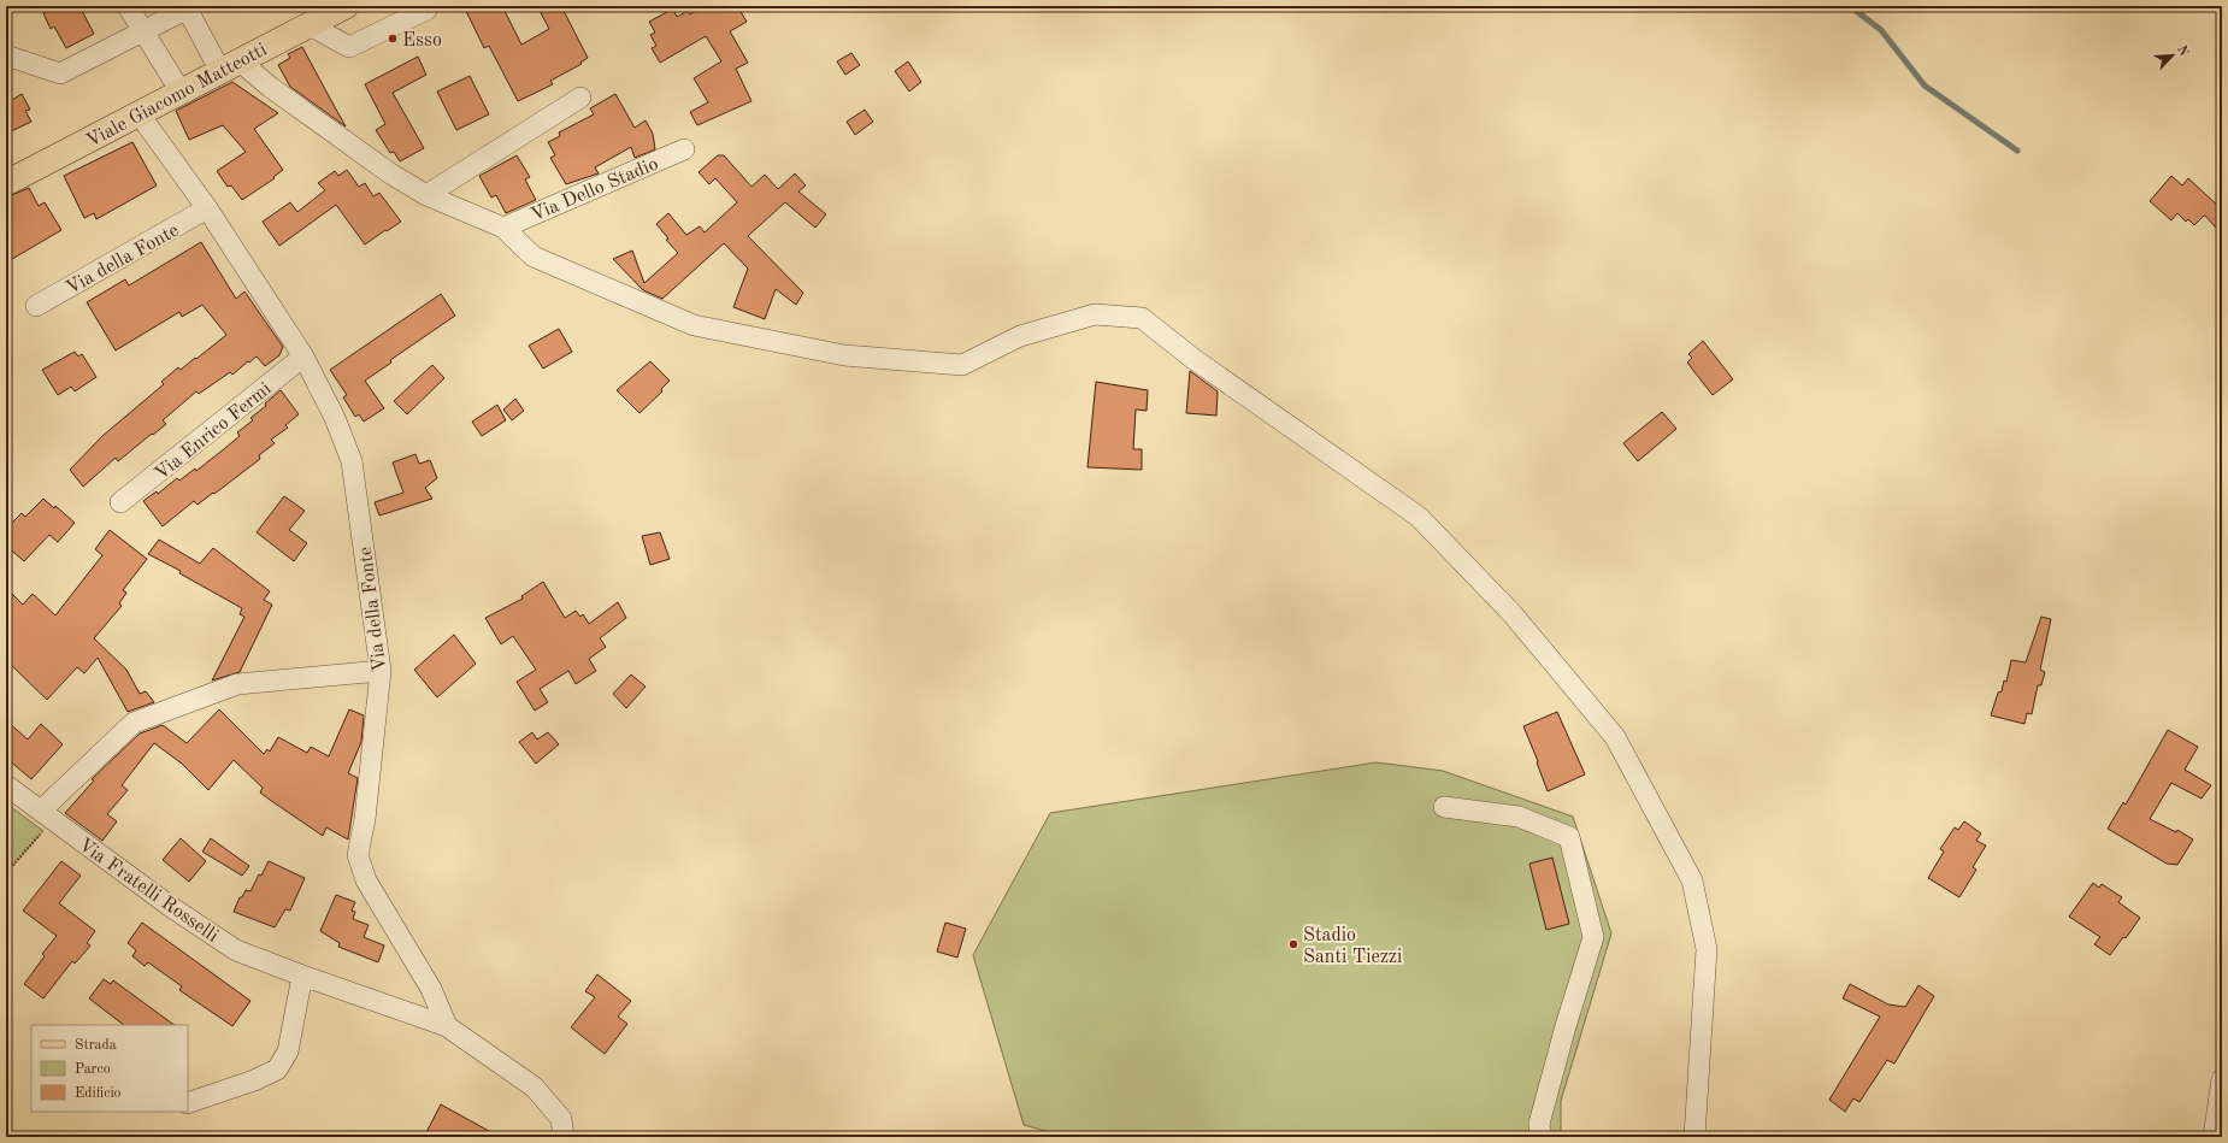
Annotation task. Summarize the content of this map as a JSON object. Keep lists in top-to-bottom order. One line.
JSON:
{"streets":{"main road":["Viale Giacomo Matteotti"],"street":["Via Dello Stadio","Via della Fonte","Via Enrico Fermi","Via Fratelli Rosselli"]},"crossings":[["Viale Giacomo Matteotti","Via della Fonte"],["Via della Fonte","Via Enrico Fermi"],["Via della Fonte","Via Fratelli Rosselli"]],"places":["Esso","Stadio Santi Tiezzi"],"legend":["Strada","Parco","Edificio"],"north":"top right"}
